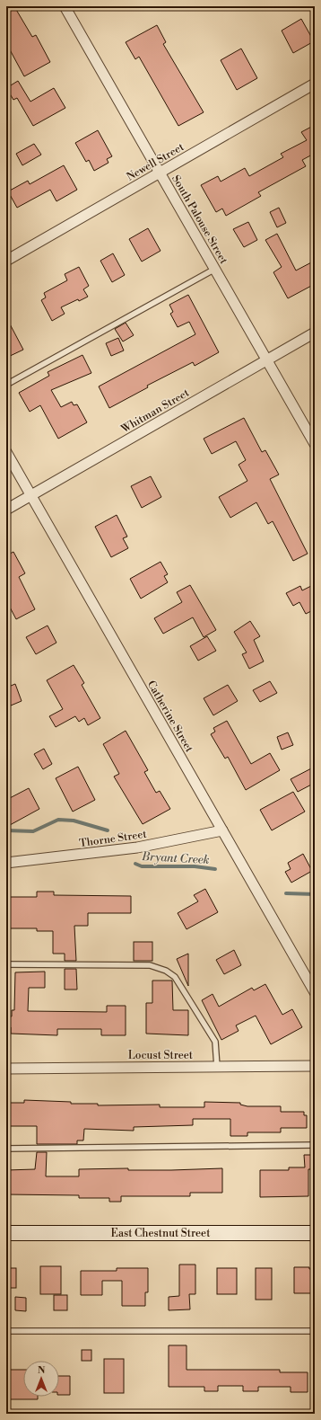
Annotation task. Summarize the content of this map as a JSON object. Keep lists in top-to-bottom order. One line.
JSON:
{"streets":{"main road":["East Chestnut Street"],"street":["Newell Street","South Palouse Street","Whitman Street","Catherine Street","Thorne Street","Locust Street"]},"crossings":[["Newell Street","South Palouse Street"],["South Palouse Street","Whitman Street"],["Whitman Street","Catherine Street"],["Catherine Street","Thorne Street"]],"water":["Bryant Creek"],"north":"top"}
